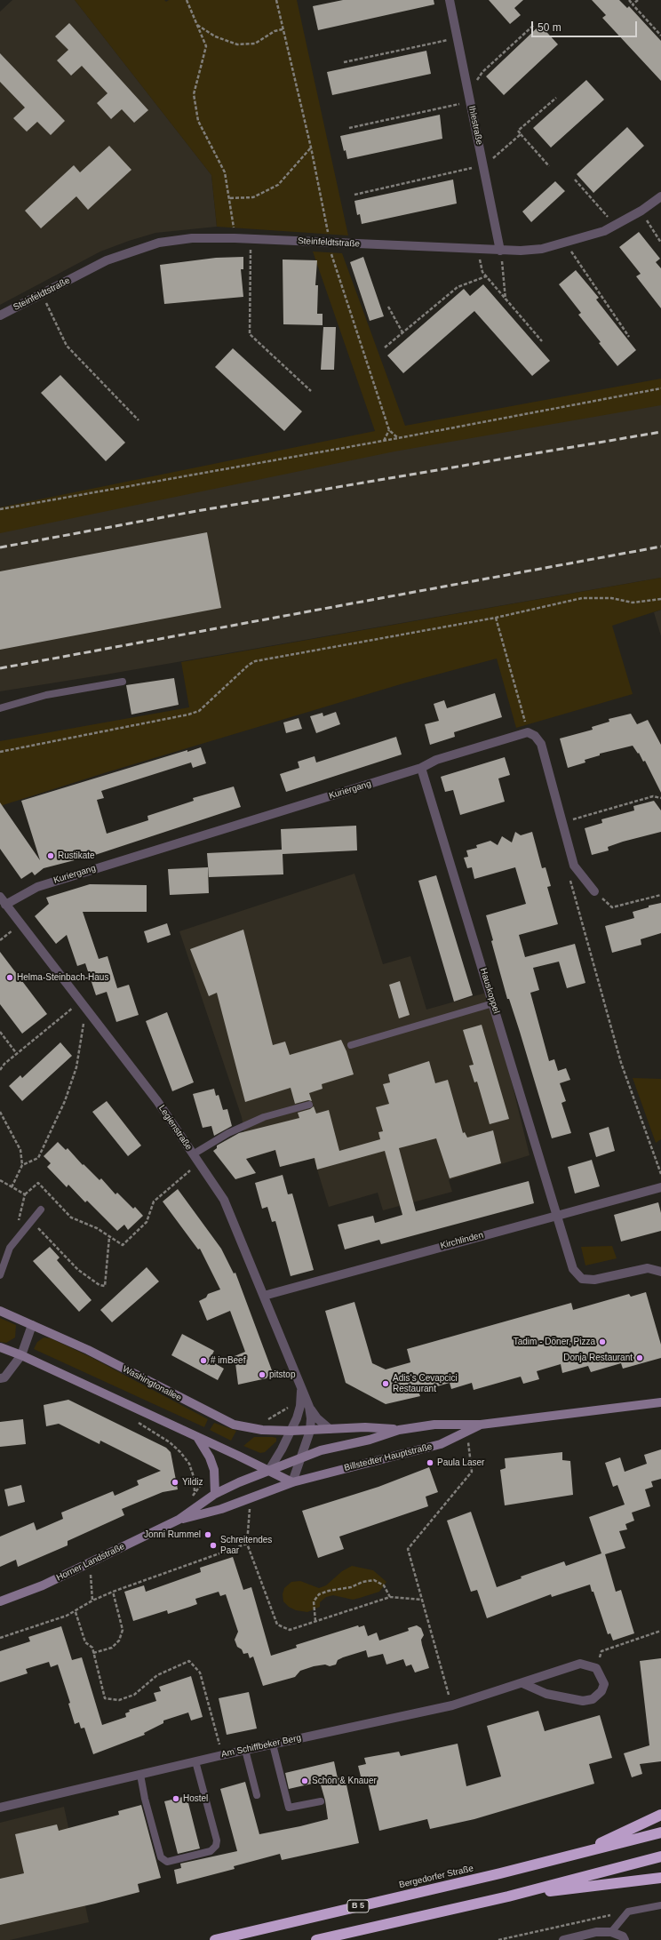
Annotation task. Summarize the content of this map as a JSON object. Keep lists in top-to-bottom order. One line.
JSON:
{"streets":{"highway":["Bergedorfer Straße","B 5"],"main road":["Washingtonallee","Billstedter Hauptstraße","Horner Landstraße"],"street":["Ihlestraße","Steinfeldtstraße","Kuriergang","Hauskoppel","Legienstraße","Kirchlinden","Am Schiffbeker Berg"]},"crossings":[["Ihlestraße","Steinfeldtstraße"],["Kuriergang","Hauskoppel"],["Kuriergang","Legienstraße"],["Hauskoppel","Kirchlinden"],["Legienstraße","Kirchlinden"],["Legienstraße","Washingtonallee"],["Legienstraße","Billstedter Hauptstraße"],["Legienstraße","Horner Landstraße"],["Washingtonallee","Billstedter Hauptstraße"],["Billstedter Hauptstraße","Horner Landstraße"]],"places":["Rustikate","Helma-Steinbach-Haus","Tadim - Döner, Pizza","Donja Restaurant","# imBeef","pitstop","Adis‘s Cevapcici Restaurant","Paula Laser","Yildiz","Jonni Rummel","Schreitendes Paar","Schön & Knauer","Hostel"],"scale_bar":"50 m"}
